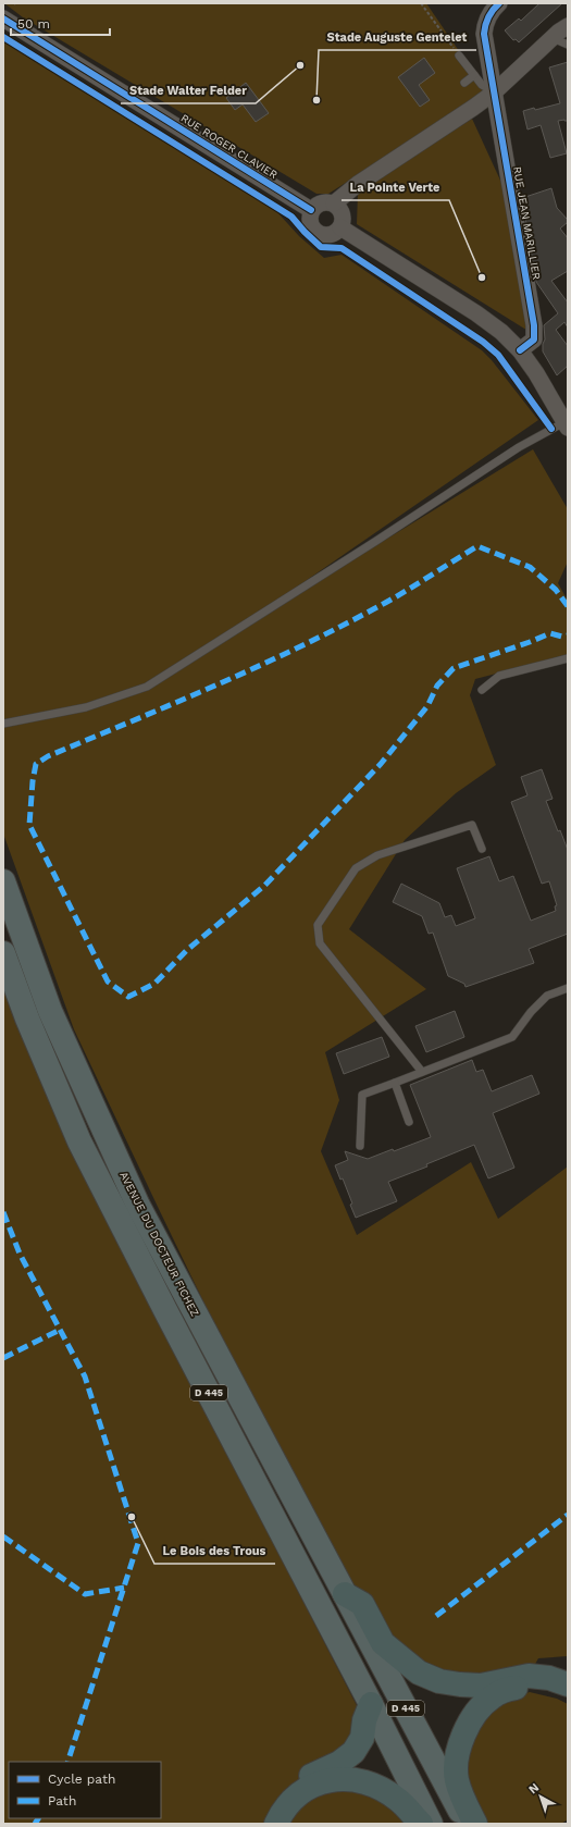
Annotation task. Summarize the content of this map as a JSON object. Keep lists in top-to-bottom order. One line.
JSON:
{"streets":{"main road":["AVENUE DU DOCTEUR FICHEZ","D 445"],"street":["RUE ROGER CLAVIER","RUE JEAN MARILLIER"]},"crossings":[["AVENUE DU DOCTEUR FICHEZ","D 445"]],"places":["Stade Walter Felder","Stade Auguste Gentelet","La Pointe Verte","Le Bois des Trous"],"legend":["Cycle path","Path"],"scale_bar":"50 m","north":"top left"}
